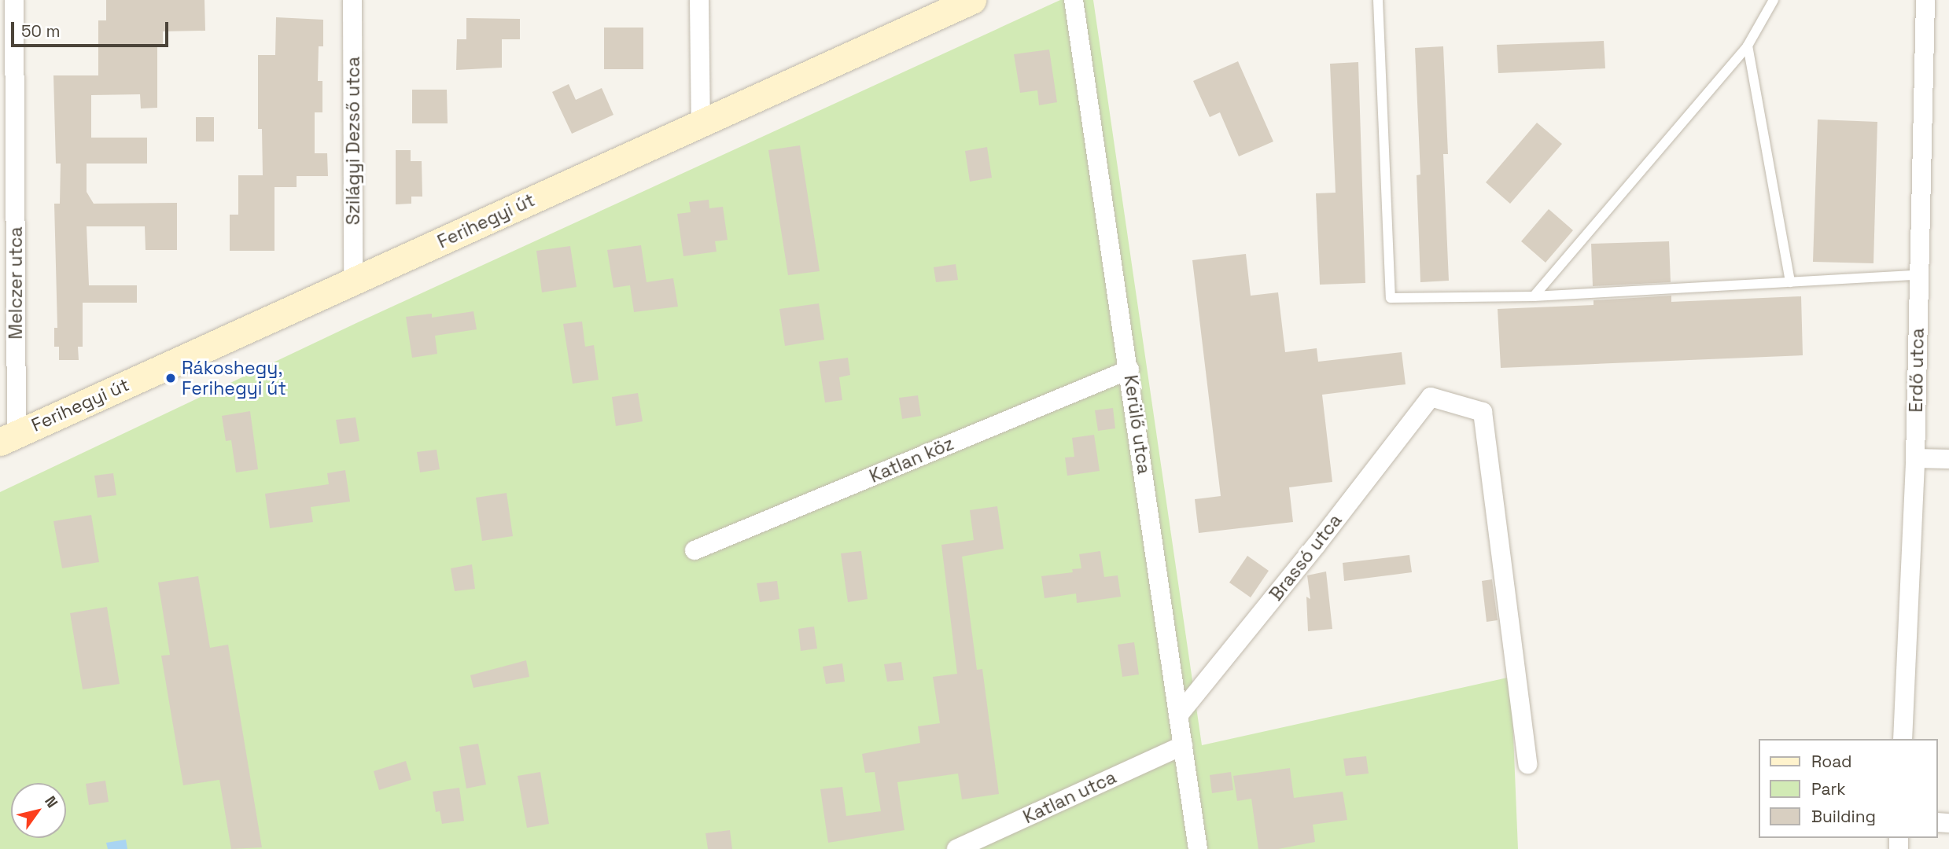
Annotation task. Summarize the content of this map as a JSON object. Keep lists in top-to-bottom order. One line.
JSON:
{"streets":{"main road":["Ferihegyi út"],"street":["Szilágyi Dezső utca","Melczer utca","Erdő utca","Kerülő utca","Katlan köz","Brassó utca","Katlan utca"]},"crossings":[["Szilágyi Dezső utca","Ferihegyi út"],["Ferihegyi út","Melczer utca"],["Kerülő utca","Katlan köz"],["Kerülő utca","Brassó utca"],["Kerülő utca","Katlan utca"]],"places":["Rákoshegy, Ferihegyi út"],"legend":["Road","Park","Building"],"scale_bar":"50 m","north":"top right"}
